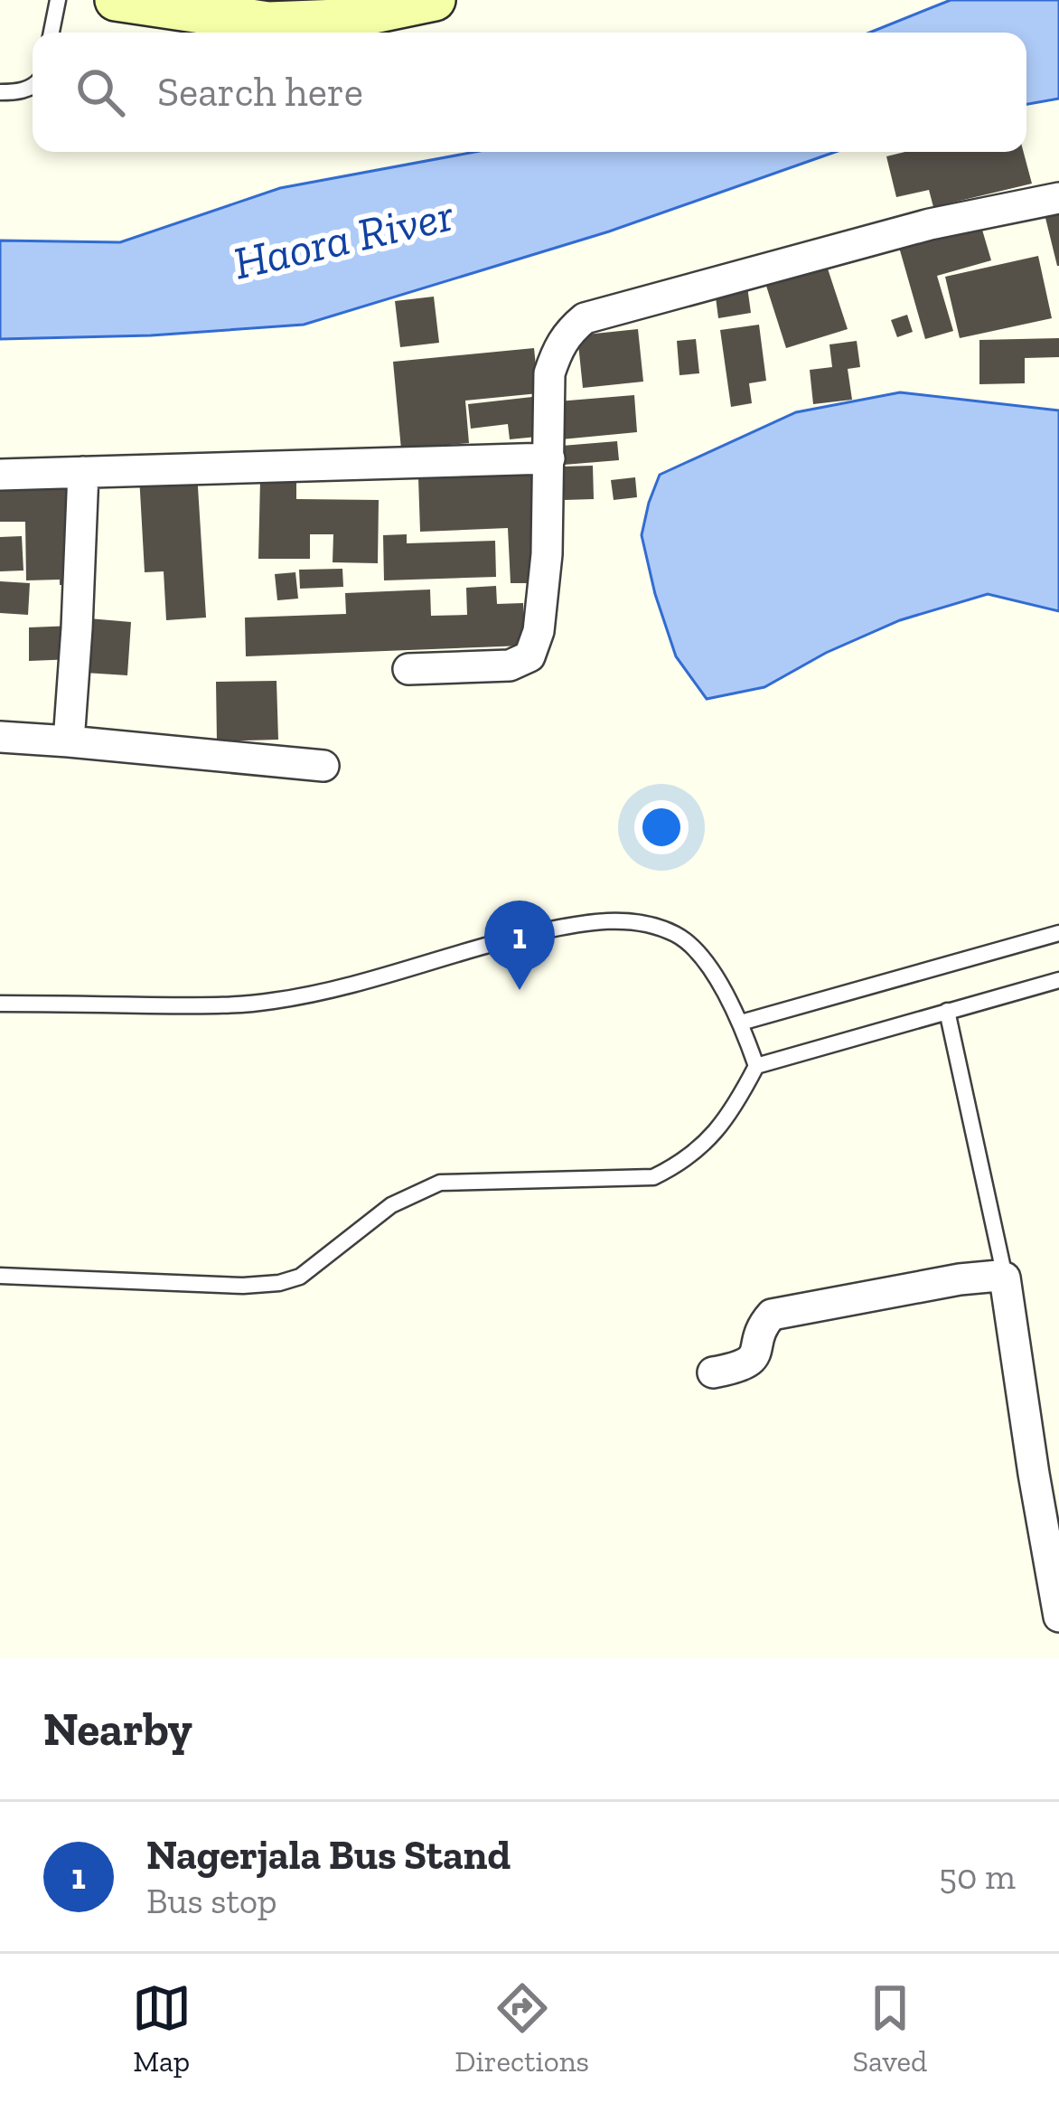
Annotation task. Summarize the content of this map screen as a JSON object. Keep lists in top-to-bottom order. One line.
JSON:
{"water":["Haora River"],"page":{"search":"Search here","pins":"1","heading":"Nearby","list":[{"mark":"1","name":"Nagerjala Bus Stand","note":"Bus stop","value":"50 m"}],"nav":["Map","Directions","Saved"]}}
